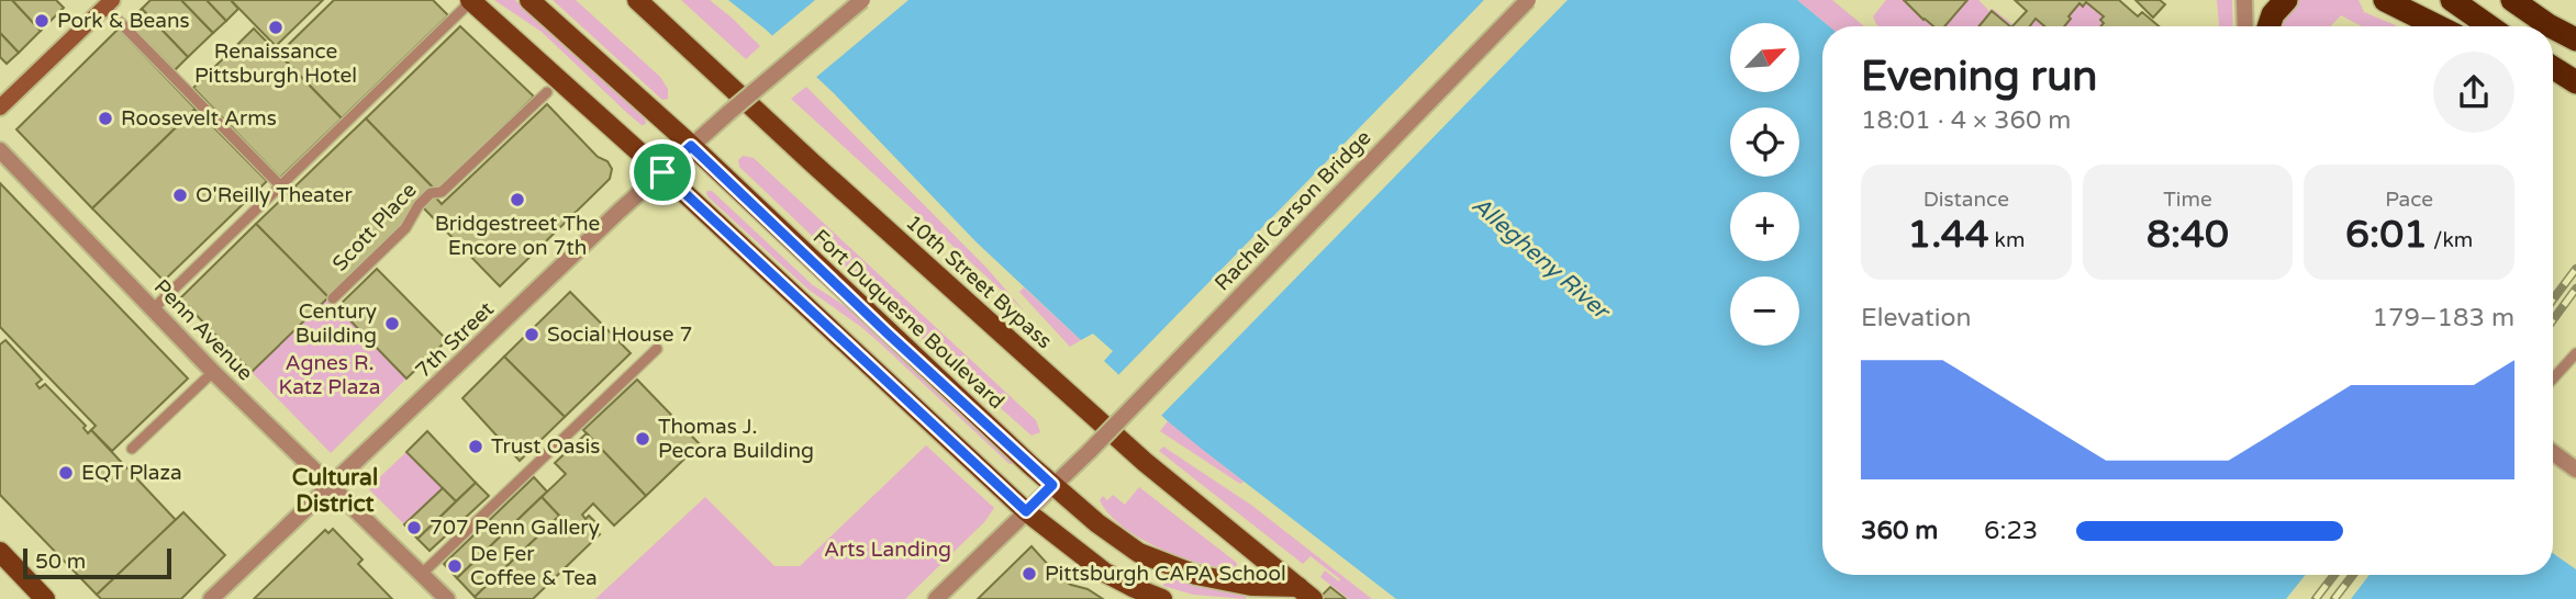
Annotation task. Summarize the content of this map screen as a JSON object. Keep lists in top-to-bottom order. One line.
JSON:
{"streets":{"main road":["10th Street Bypass","Fort Duquesne Boulevard"],"street":["Rachel Carson Bridge","Penn Avenue","7th Street"],"lane":["Scott Place"]},"crossings":[["Rachel Carson Bridge","Fort Duquesne Boulevard"],["10th Street Bypass","Fort Duquesne Boulevard"],["Fort Duquesne Boulevard","7th Street"],["Penn Avenue","7th Street"]],"districts":["Cultural District"],"water":["Allegheny River"],"parks":["Agnes R. Katz Plaza","Arts Landing"],"places":["Pork & Beans","Renaissance Pittsburgh Hotel","Roosevelt Arms","O'Reilly Theater","Bridgestreet The Encore on 7th","Century Building","Social House 7","Thomas J. Pecora Building","Trust Oasis","EQT Plaza","707 Penn Gallery","De Fer Coffee & Tea","Pittsburgh CAPA School"],"scale_bar":"50 m","north":"top right","page":{"map_buttons":["+","−"],"heading":["Evening run","18:01 · 4 × 360 m"],"stats":[["Distance","1.44 km"],["Time","8:40"],["Pace","6:01 /km"]],"chart":["Elevation","179–183 m"],"list":[{"name":"360 m","note":"6:23"}],"scale":"50 m"}}
